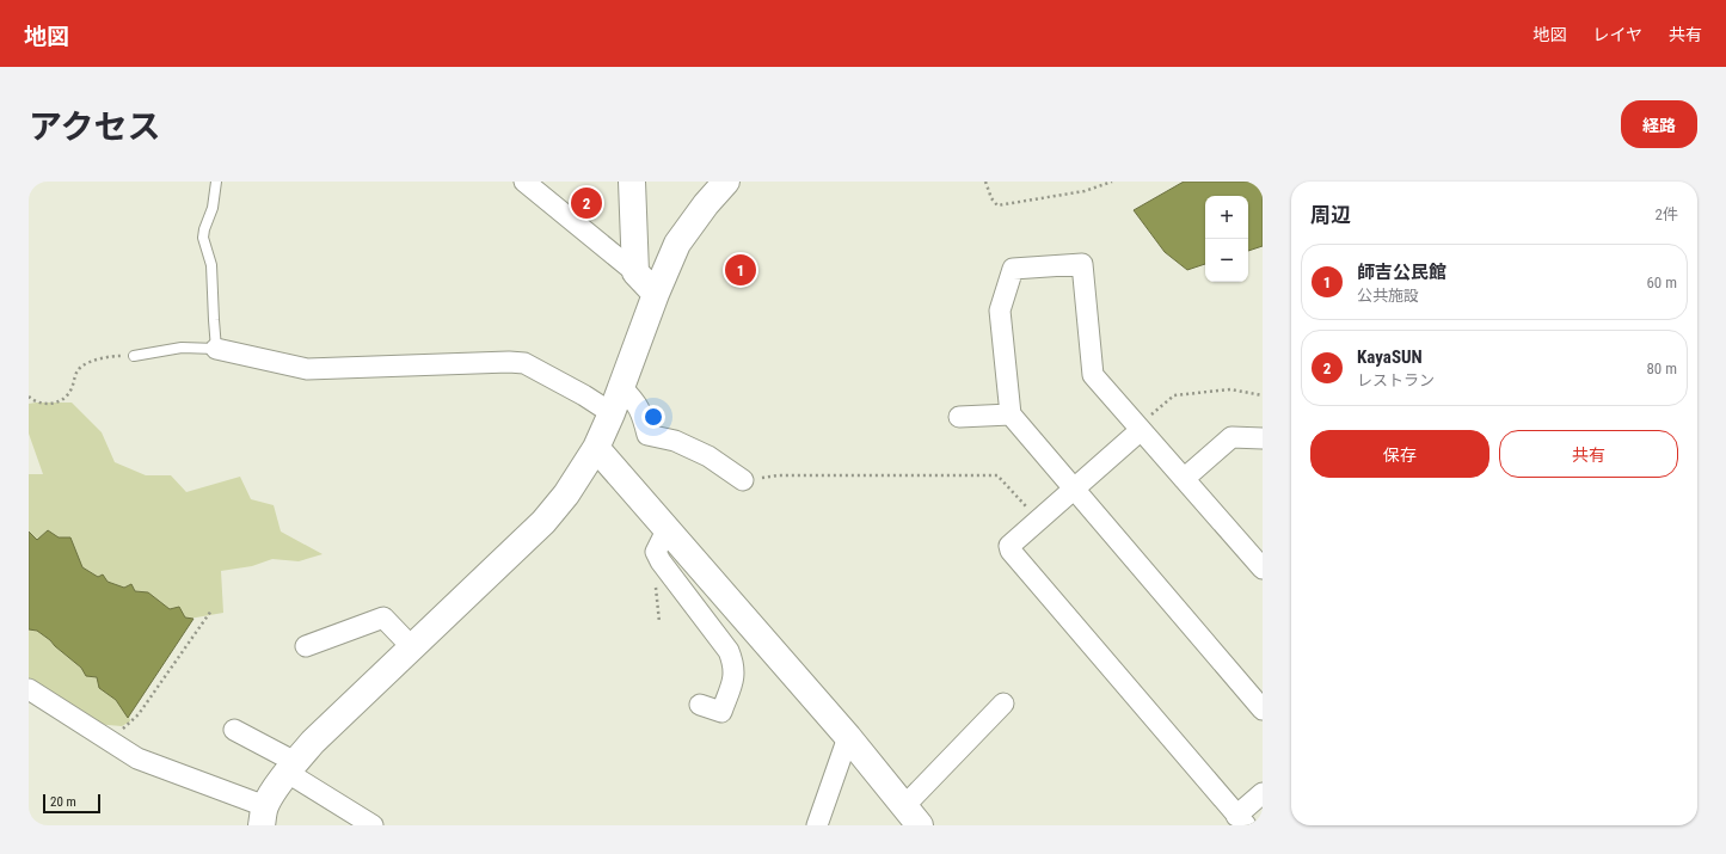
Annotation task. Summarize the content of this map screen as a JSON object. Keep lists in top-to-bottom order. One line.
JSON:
{"scale_bar":"20 m","page":{"header":"地図","nav":["地図","レイヤ","共有"],"title":"アクセス","buttons":["経路",["保存","共有"]],"heading":["周辺","2件"],"pins":["2","1"],"map_buttons":["+","−"],"list":[{"mark":"1","name":"師吉公民館","note":"公共施設","value":"60 m"},{"mark":"2","name":"KayaSUN","note":"レストラン","value":"80 m"}],"scale":"20 m"}}
